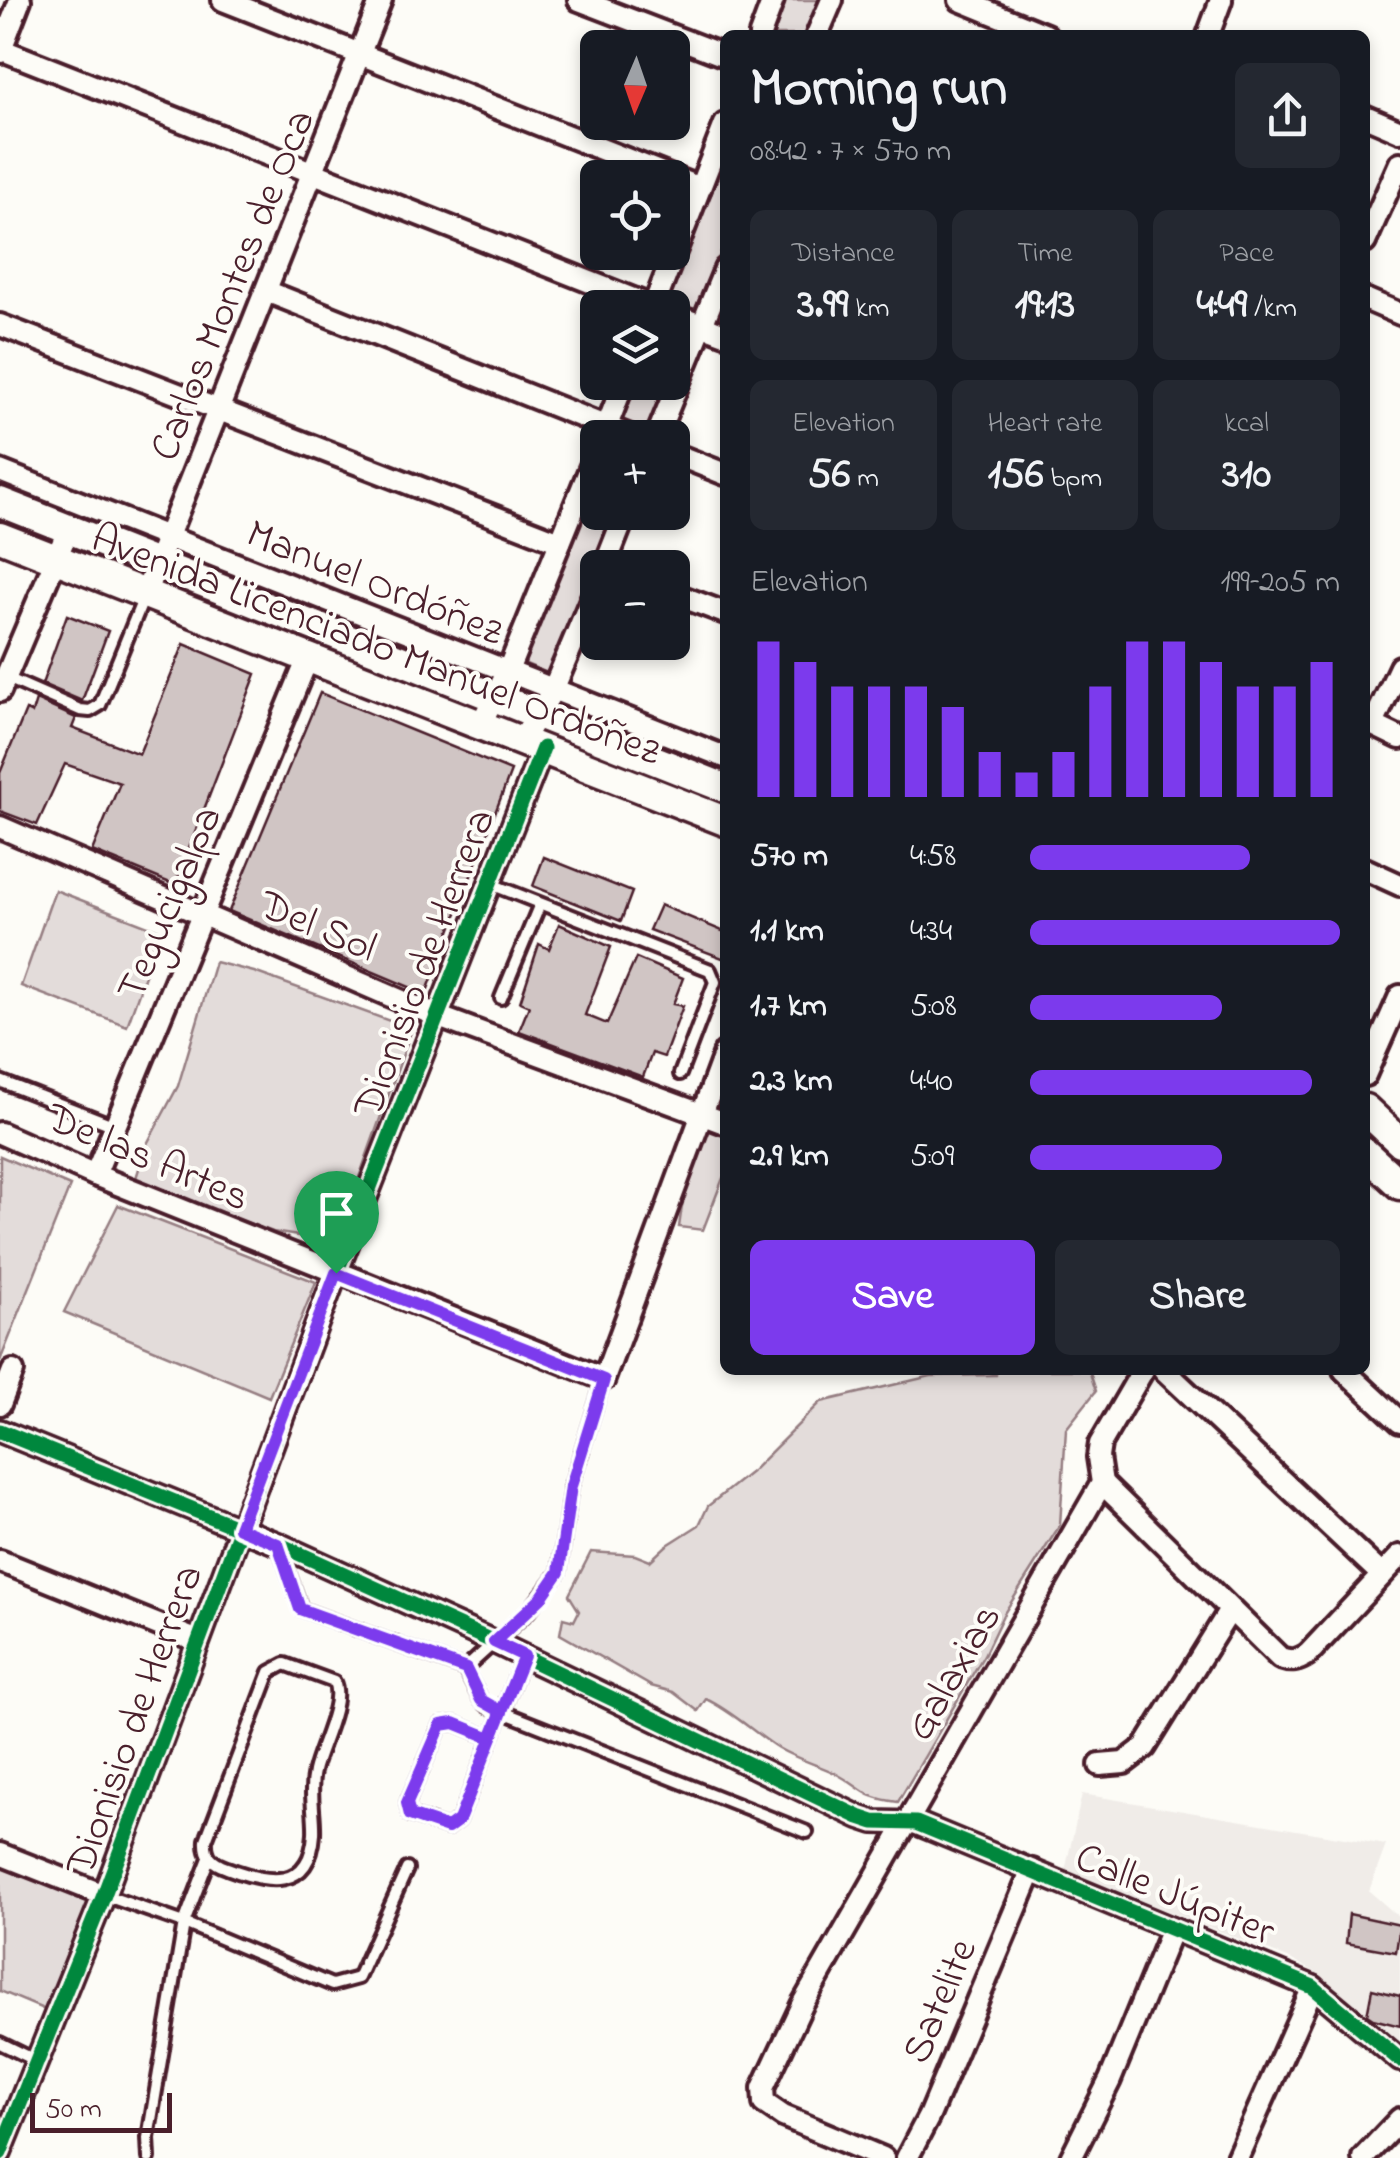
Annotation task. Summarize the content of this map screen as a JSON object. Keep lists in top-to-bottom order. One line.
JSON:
{"streets":{"main road":["Avenida Licenciado Manuel Ordóñez"],"street":["Carlos Montes de Oca","Tegucigalpa","Del Sol","Dionisio de Herrera","De las Artes","Galaxias","Calle Júpiter","Satelite"]},"crossings":[["Carlos Montes de Oca","Avenida Licenciado Manuel Ordóñez"],["Avenida Licenciado Manuel Ordóñez","Tegucigalpa"],["Avenida Licenciado Manuel Ordóñez","Dionisio de Herrera"],["Tegucigalpa","Del Sol"],["Tegucigalpa","De las Artes"],["Del Sol","Dionisio de Herrera"],["Dionisio de Herrera","De las Artes"],["Dionisio de Herrera","Calle Júpiter"],["Galaxias","Calle Júpiter"],["Calle Júpiter","Satelite"]],"scale_bar":"50 m","north":"bottom","page":{"map_buttons":["+","−"],"heading":["Morning run","08:42 · 7 × 570 m"],"stats":[["Distance","3.99 km"],["Time","19:13"],["Pace","4:49 /km"],["Elevation","56 m"],["Heart rate","156 bpm"],["kcal","310"]],"chart":["Elevation","199–205 m"],"list":[{"name":"570 m","note":"4:58"},{"name":"1.1 km","note":"4:34"},{"name":"1.7 km","note":"5:08"},{"name":"2.3 km","note":"4:40"},{"name":"2.9 km","note":"5:09"}],"buttons":["Save","Share"],"scale":"50 m"}}
